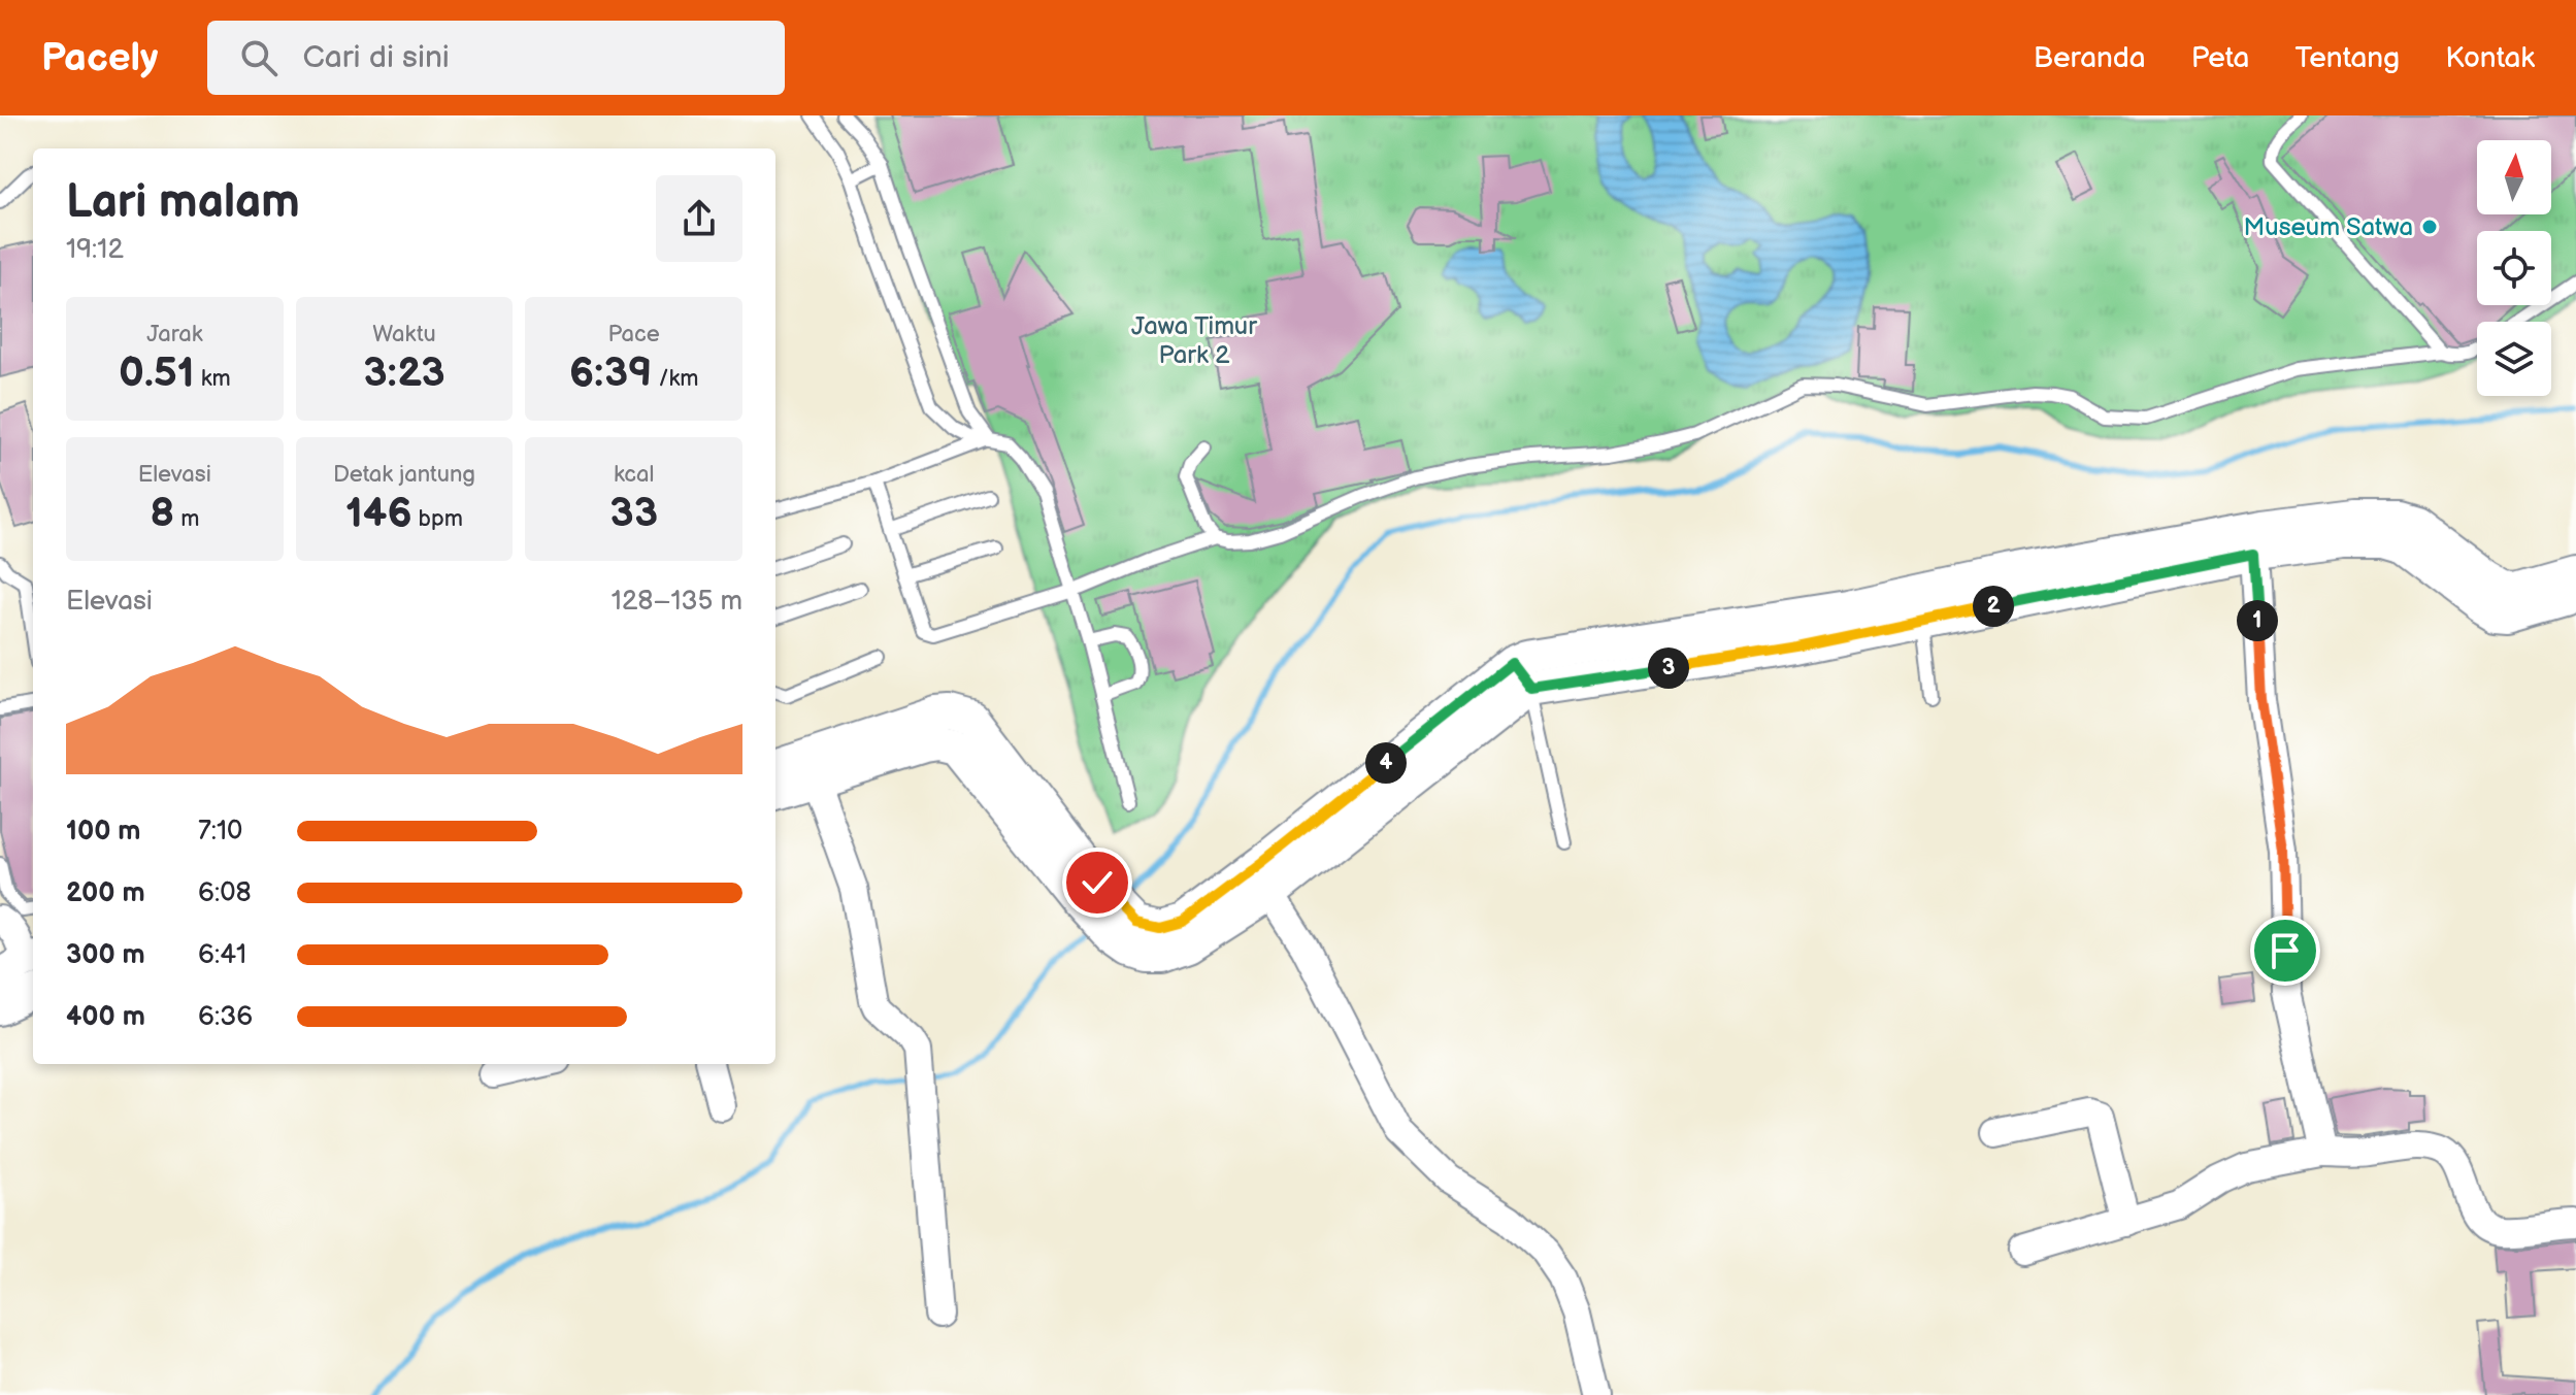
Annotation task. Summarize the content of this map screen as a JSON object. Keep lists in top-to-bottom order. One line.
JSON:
{"parks":["Jawa Timur Park 2"],"places":["Museum Satwa"],"north":"top","page":{"header":"Pacely","search":"Cari di sini","nav":["Beranda","Peta","Tentang","Kontak"],"heading":["Lari malam","19:12"],"stats":[["Jarak","0.51 km"],["Waktu","3:23"],["Pace","6:39 /km"],["Elevasi","8 m"],["Detak jantung","146 bpm"],["kcal","33"]],"chart":["Elevasi","128–135 m"],"pins":["2","1","3","4"],"list":[{"name":"100 m","note":"7:10"},{"name":"200 m","note":"6:08"},{"name":"300 m","note":"6:41"},{"name":"400 m","note":"6:36"}]}}
